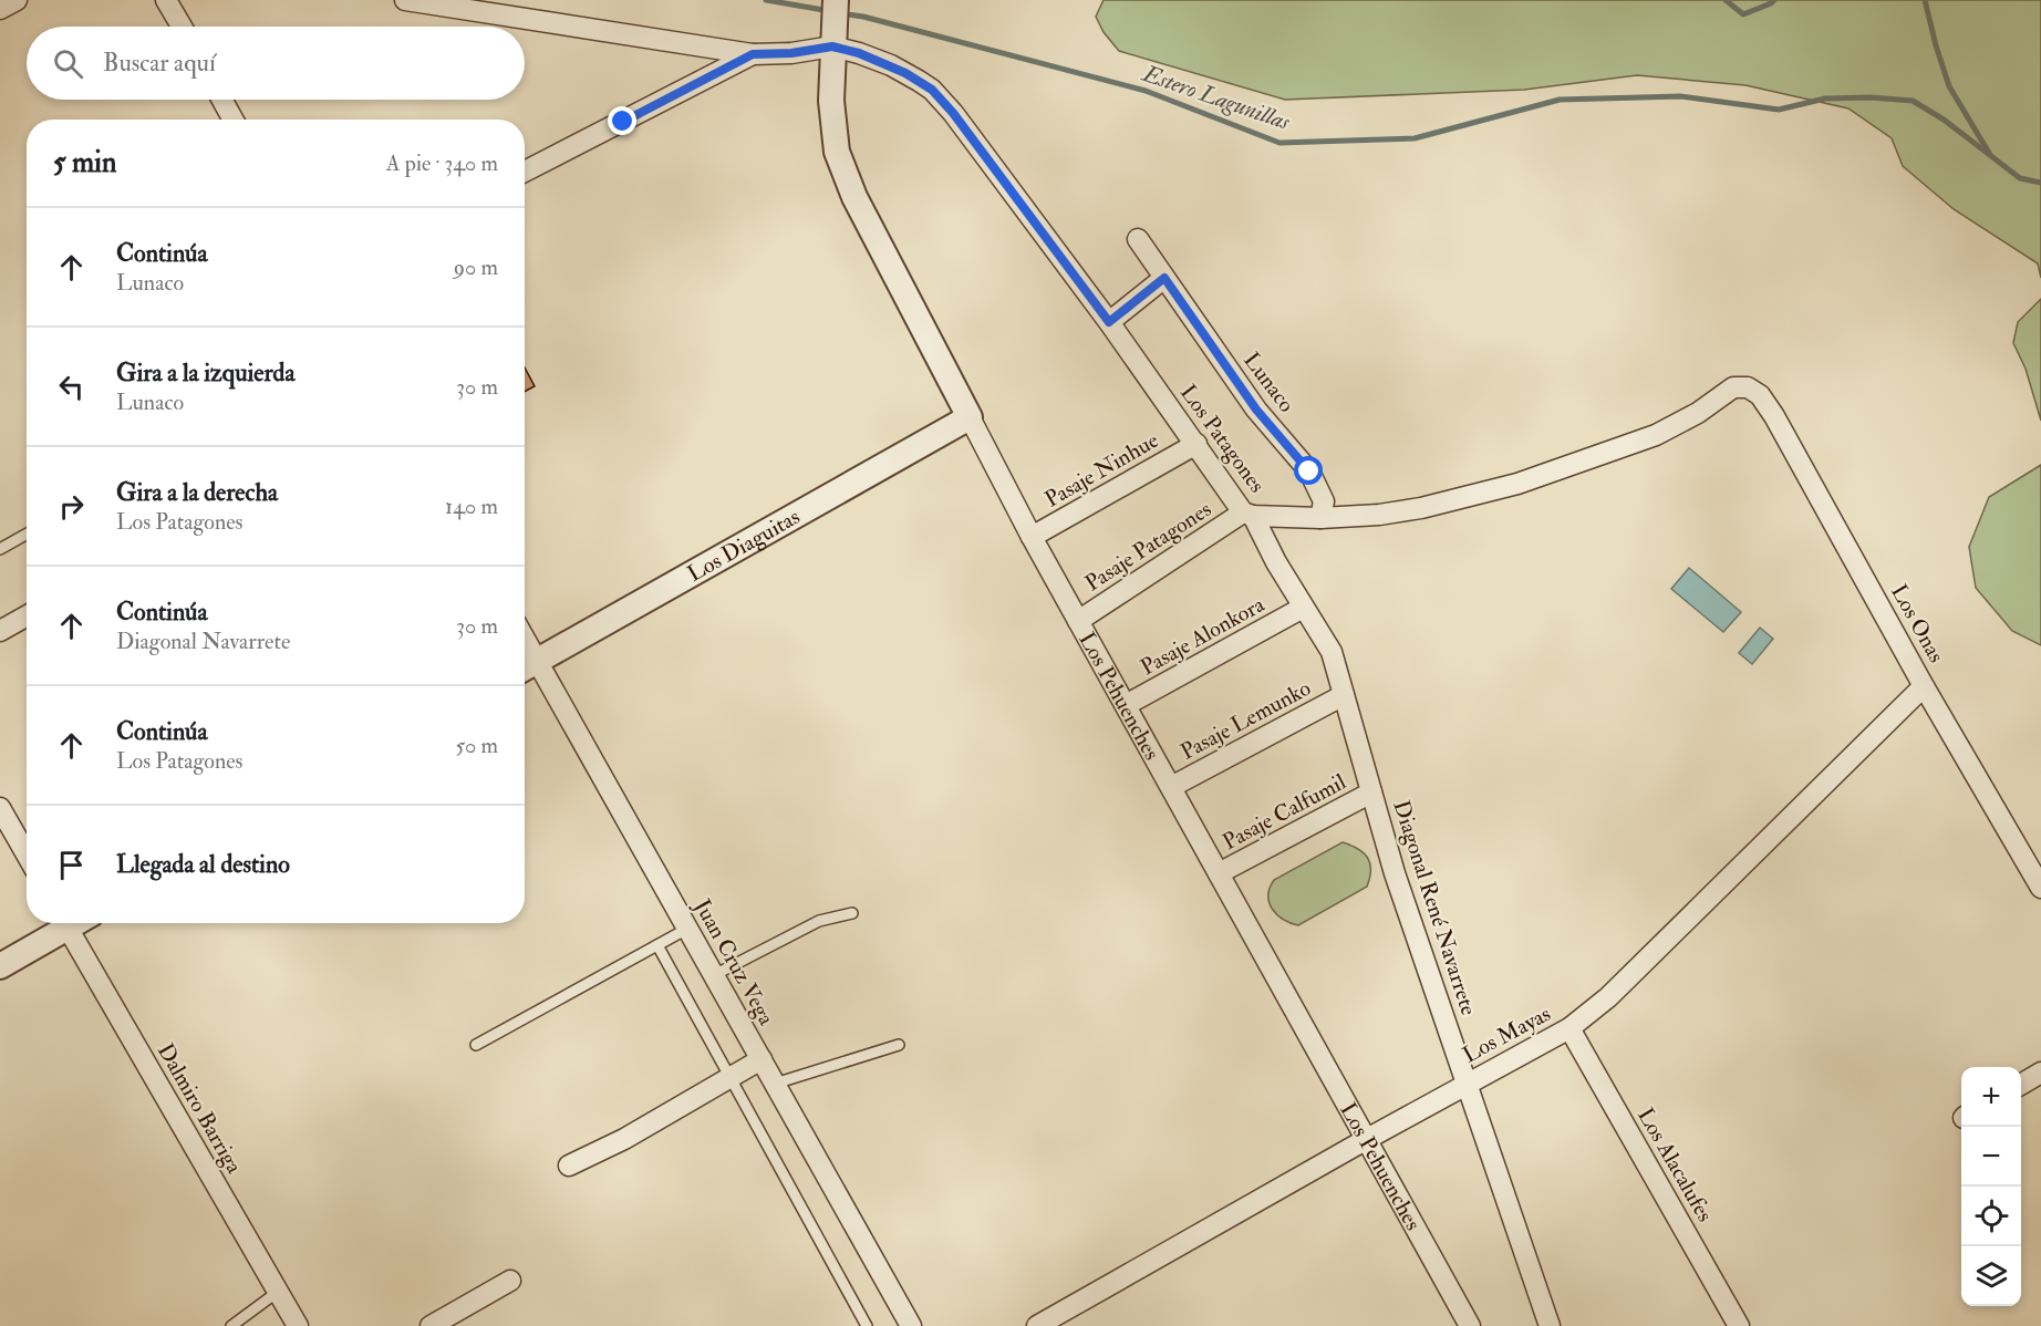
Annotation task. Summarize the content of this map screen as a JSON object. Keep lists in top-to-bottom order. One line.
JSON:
{"streets":{"street":["Lunaco","Los Patagones","Pasaje Ninhue","Los Diaguitas","Pasaje Patagones","Los Onas","Pasaje Alonkora","Los Pehuenches","Pasaje Lemunko","Pasaje Calfumil","Diagonal René Navarrete","Juan Cruz Vega","Los Mayas","Dalmiro Barriga","Los Alacalufes"]},"crossings":[["Lunaco","Los Patagones"],["Los Patagones","Pasaje Ninhue"],["Los Patagones","Pasaje Patagones"],["Los Patagones","Los Onas"],["Los Patagones","Los Pehuenches"],["Los Patagones","Diagonal René Navarrete"],["Pasaje Ninhue","Los Pehuenches"],["Los Diaguitas","Los Pehuenches"],["Los Diaguitas","Juan Cruz Vega"],["Pasaje Patagones","Los Pehuenches"],["Pasaje Patagones","Diagonal René Navarrete"],["Los Onas","Los Mayas"],["Pasaje Alonkora","Los Pehuenches"],["Pasaje Alonkora","Diagonal René Navarrete"],["Los Pehuenches","Pasaje Lemunko"],["Los Pehuenches","Pasaje Calfumil"],["Los Pehuenches","Los Mayas"],["Pasaje Lemunko","Diagonal René Navarrete"],["Pasaje Calfumil","Diagonal René Navarrete"],["Diagonal René Navarrete","Los Mayas"],["Los Mayas","Los Alacalufes"]],"water":["Estero Lagunillas"],"page":{"search":"Buscar aquí","heading":["5 min","A pie · 340 m"],"list":[["Continúa","Lunaco","90 m"],["Gira a la izquierda","Lunaco","30 m"],["Gira a la derecha","Los Patagones","140 m"],["Continúa","Diagonal Navarrete","30 m"],["Continúa","Los Patagones","50 m"],"Llegada al destino"],"map_buttons":["+","−"]}}
